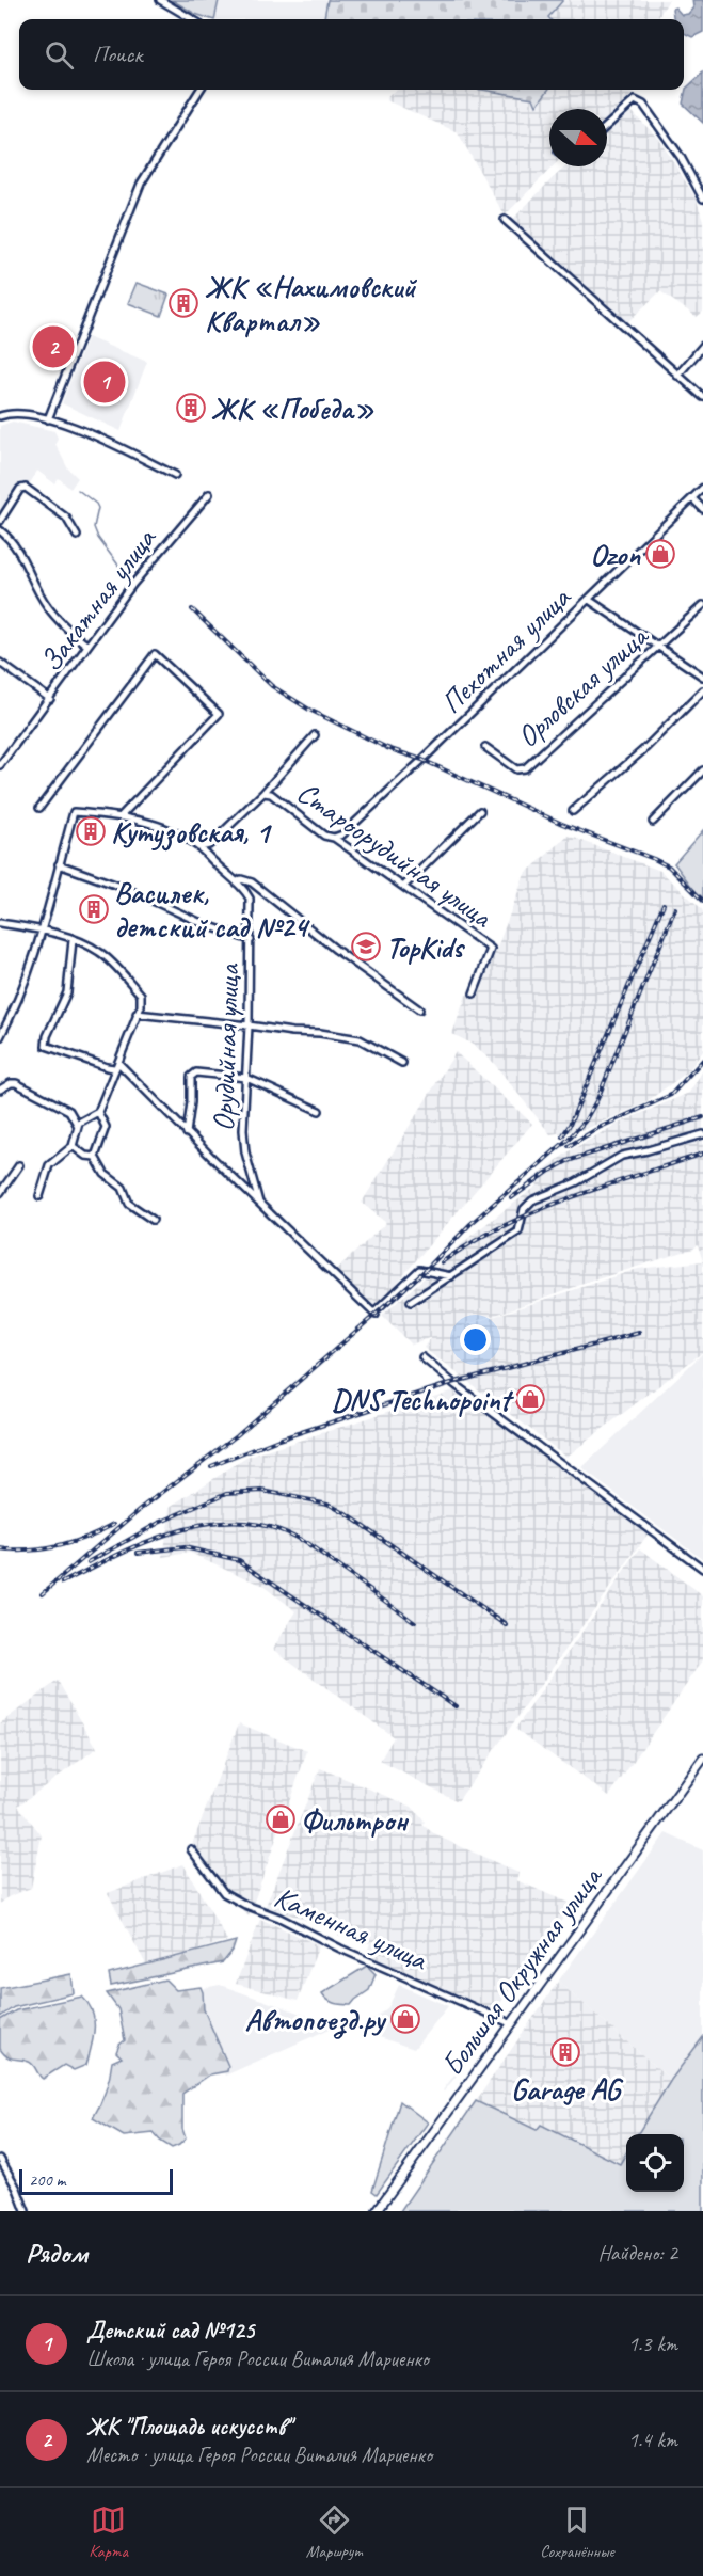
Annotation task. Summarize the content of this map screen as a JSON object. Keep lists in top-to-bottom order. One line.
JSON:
{"streets":{"main road":["Большая Окружная улица"],"street":["Закатная улица","Пехотная улица","Орловская улица","Староорудийная улица","Орудийная улица","Каменная улица"]},"crossings":[["Пехотная улица","Староорудийная улица"],["Каменная улица","Большая Окружная улица"]],"places":{"building":["ЖК «Нахимовский Квартал»","ЖК «Победа»","Кутузовская, 1","Василек, детский сад №24","Garage AG"],"shop":["Ozon","DNS Technopoint","Фильтрон","Автопоезд.ру"],"school or university":["TopKids"]},"scale_bar":"200 m","north":"right","page":{"search":"Поиск","pins":["2","1"],"scale":"200 m","heading":["Рядом","Найдено: 2"],"list":[{"mark":"1","name":"Детский сад №125","note":"Школа · улица Героя России Виталия Мариенко","value":"1.3 km"},{"mark":"2","name":"ЖК \"Площадь искусств\"","note":"Место · улица Героя России Виталия Мариенко","value":"1.4 km"}],"nav":["Карта","Маршрут","Сохранённые"]}}
